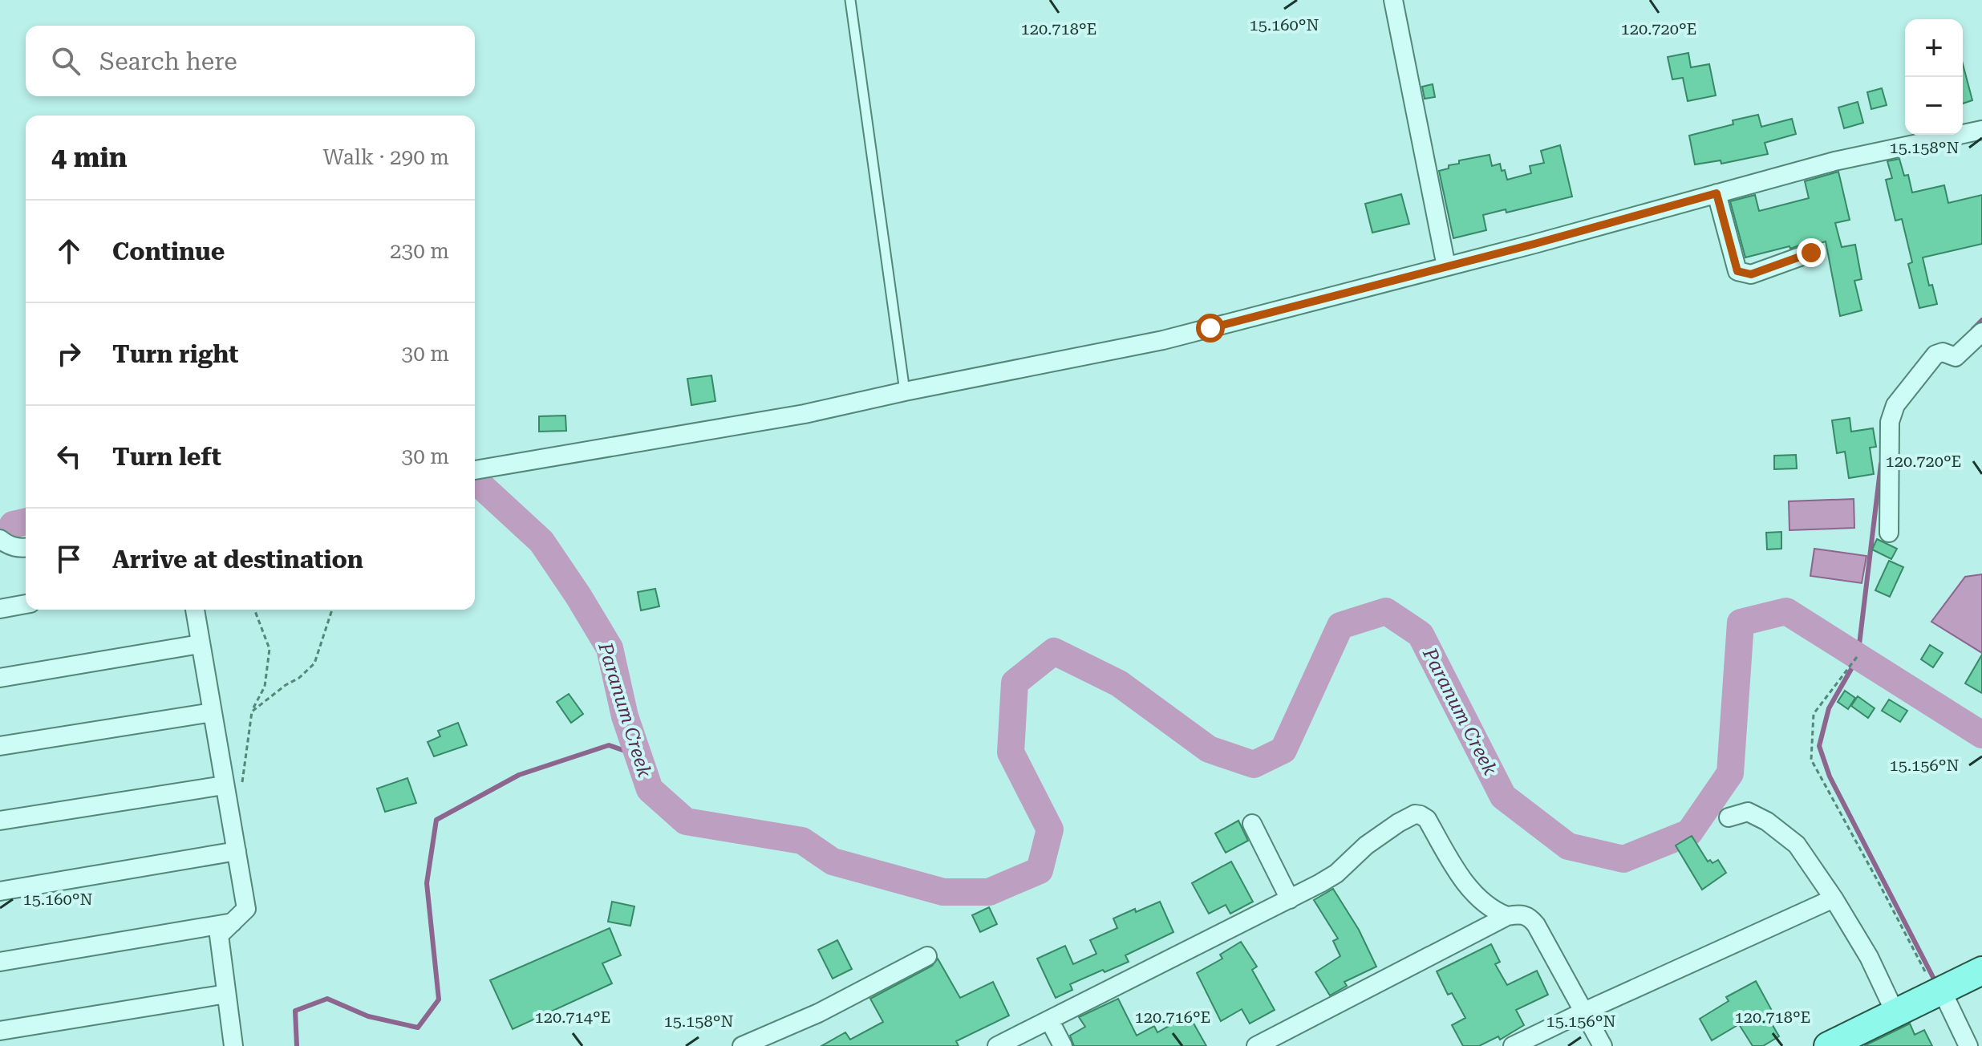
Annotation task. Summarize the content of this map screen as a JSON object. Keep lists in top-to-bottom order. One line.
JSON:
{"water":["Paranum Creek"],"page":{"map_buttons":["+","−"],"search":"Search here","heading":["4 min","Walk · 290 m"],"list":[["Continue","230 m"],["Turn right","30 m"],["Turn left","30 m"],"Arrive at destination"]},"coordinates":["15.160°N","120.720°E","120.718°E","15.158°N","15.156°N","120.714°E","120.716°E"]}
